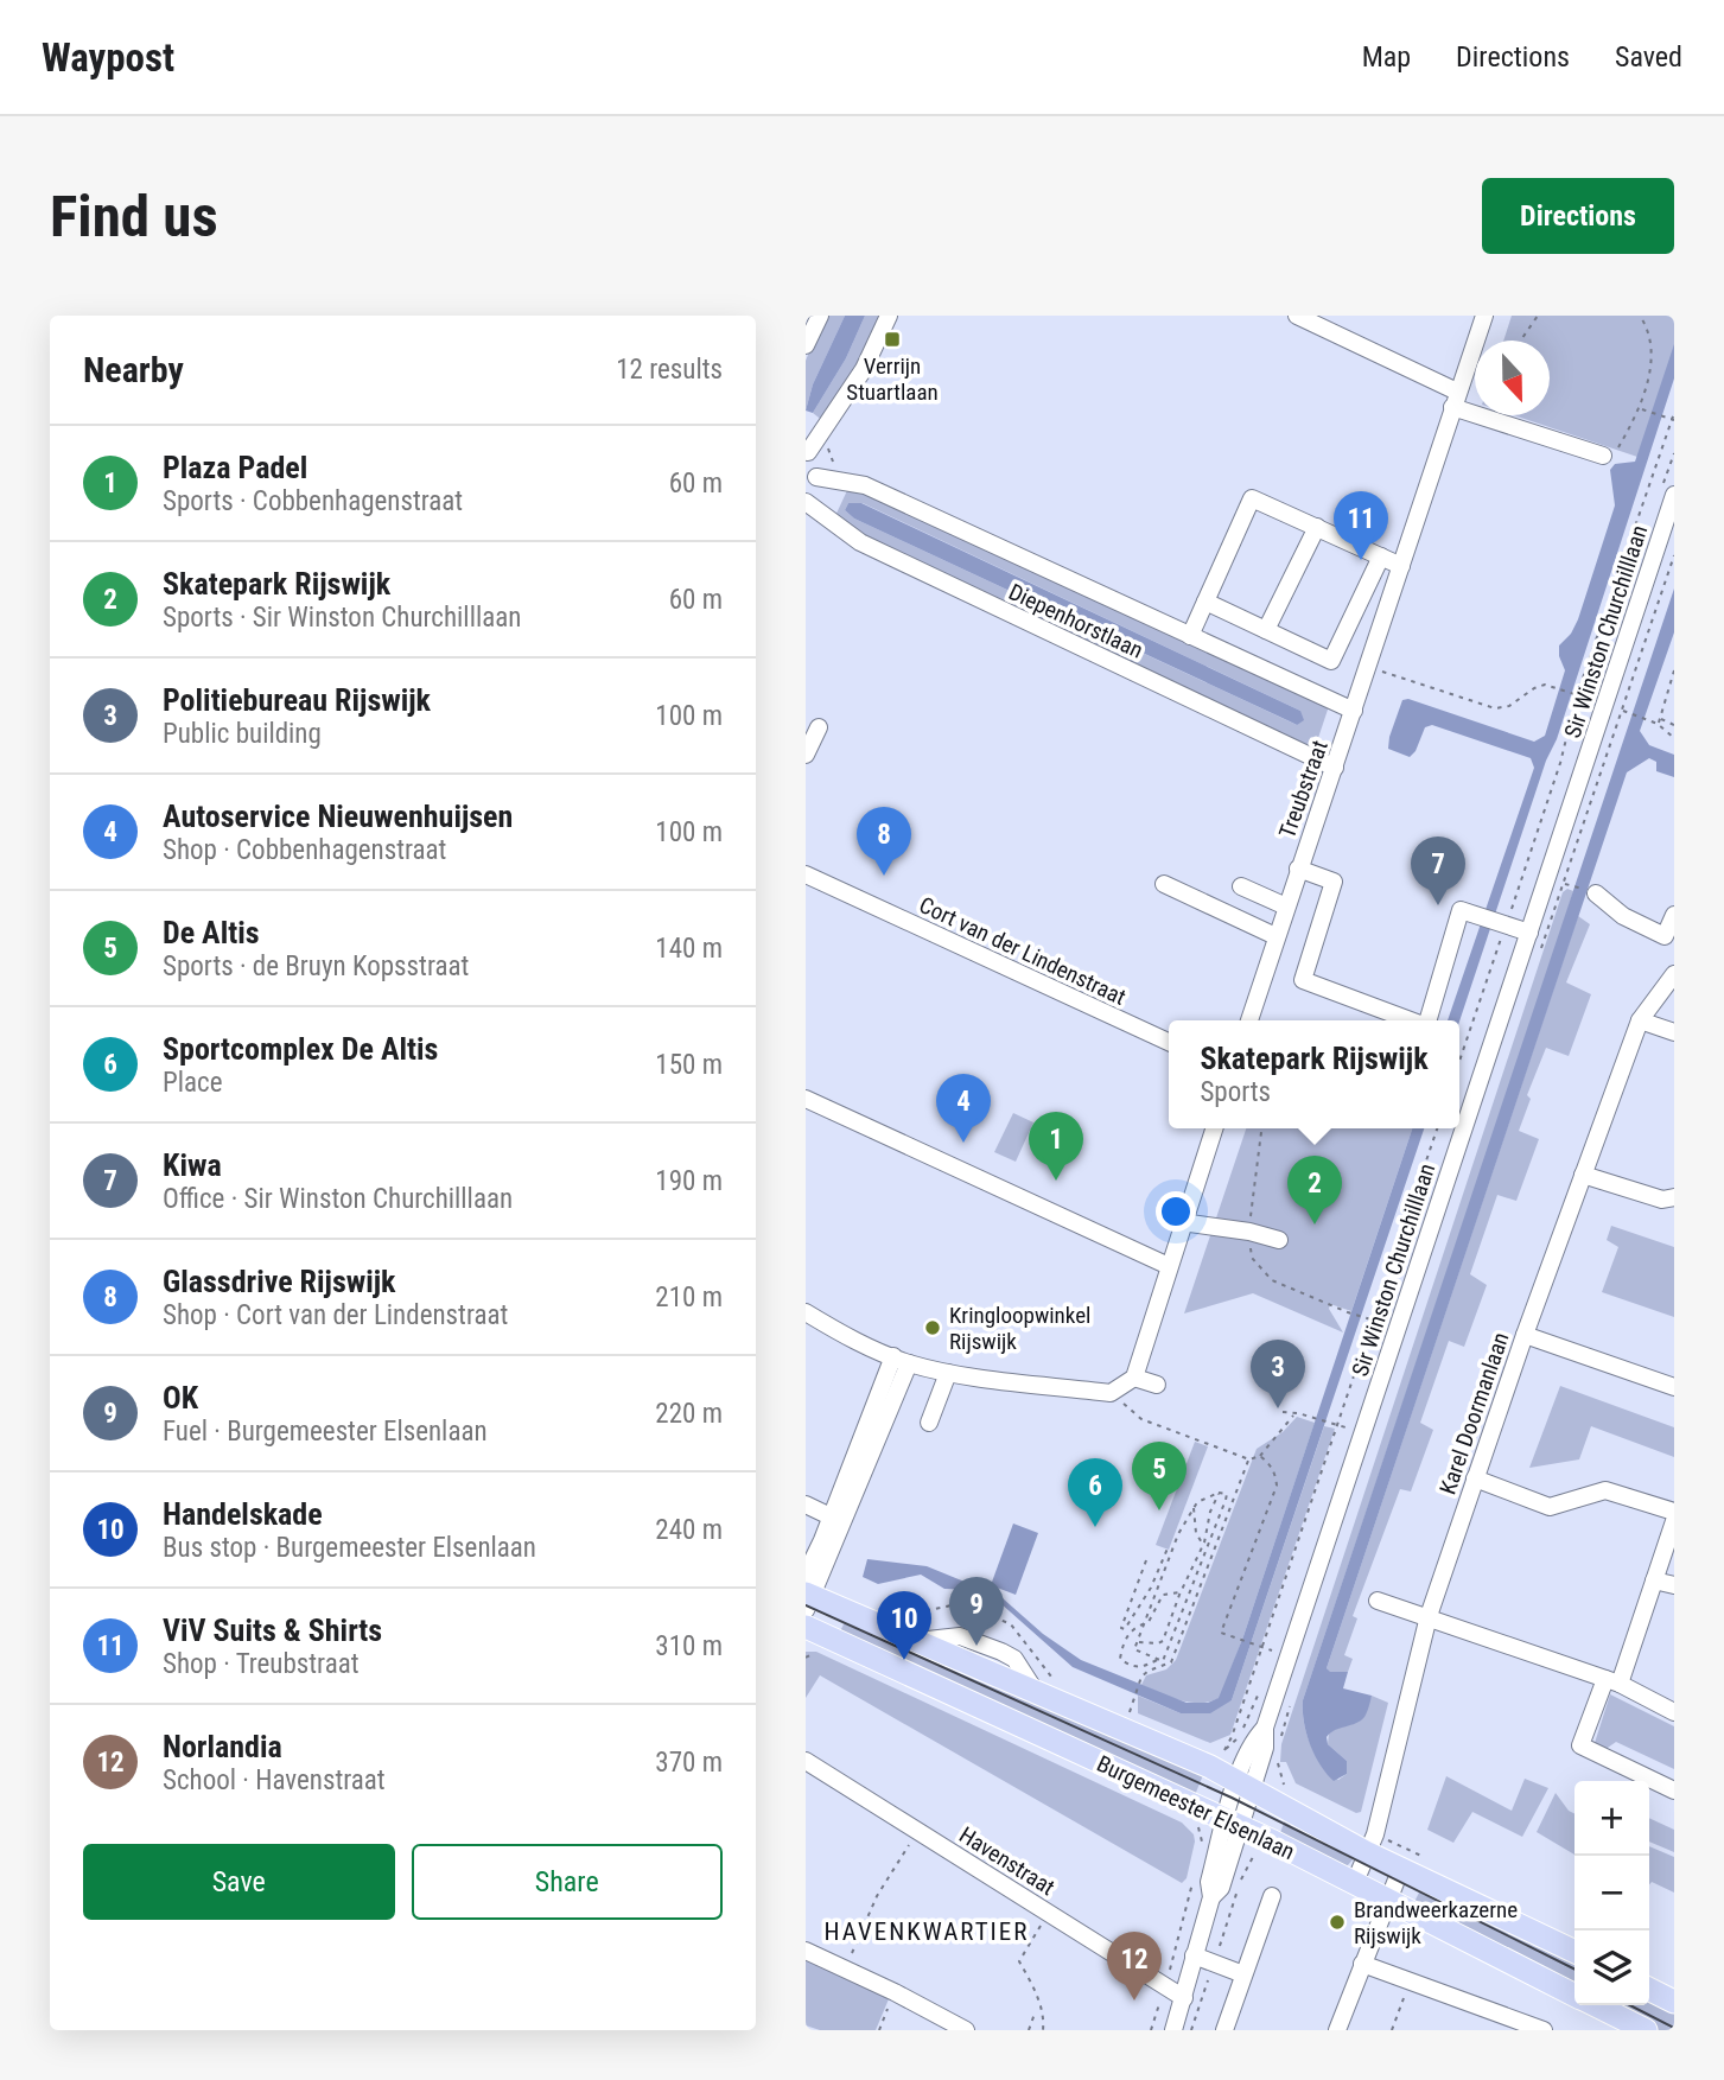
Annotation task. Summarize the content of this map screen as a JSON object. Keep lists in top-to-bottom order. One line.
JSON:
{"streets":{"main road":["Burgemeester Elsenlaan"],"street":["Diepenhorstlaan","Sir Winston Churchilllaan","Treubstraat","Cort van der Lindenstraat","Karel Doormanlaan","Havenstraat"]},"crossings":[["Diepenhorstlaan","Treubstraat"],["Sir Winston Churchilllaan","Burgemeester Elsenlaan"],["Sir Winston Churchilllaan","Havenstraat"],["Karel Doormanlaan","Burgemeester Elsenlaan"]],"districts":["HAVENKWARTIER"],"places":{"transit":["Verrijn Stuartlaan"],"other":["Kringloopwinkel Rijswijk","Brandweerkazerne Rijswijk"]},"north":"bottom","page":{"header":"Waypost","nav":["Map","Directions","Saved"],"buttons":["Directions",["Save","Share"]],"title":"Find us","heading":["Nearby","12 results"],"list":[{"mark":"1","name":"Plaza Padel","note":"Sports · Cobbenhagenstraat","value":"60 m"},{"mark":"2","name":"Skatepark Rijswijk","note":"Sports · Sir Winston Churchilllaan","value":"60 m"},{"mark":"3","name":"Politiebureau Rijswijk","note":"Public building","value":"100 m"},{"mark":"4","name":"Autoservice Nieuwenhuijsen","note":"Shop · Cobbenhagenstraat","value":"100 m"},{"mark":"5","name":"De Altis","note":"Sports · de Bruyn Kopsstraat","value":"140 m"},{"mark":"6","name":"Sportcomplex De Altis","note":"Place","value":"150 m"},{"mark":"7","name":"Kiwa","note":"Office · Sir Winston Churchilllaan","value":"190 m"},{"mark":"8","name":"Glassdrive Rijswijk","note":"Shop · Cort van der Lindenstraat","value":"210 m"},{"mark":"9","name":"OK","note":"Fuel · Burgemeester Elsenlaan","value":"220 m"},{"mark":"10","name":"Handelskade","note":"Bus stop · Burgemeester Elsenlaan","value":"240 m"},{"mark":"11","name":"ViV Suits & Shirts","note":"Shop · Treubstraat","value":"310 m"},{"mark":"12","name":"Norlandia","note":"School · Havenstraat","value":"370 m"}],"pins":["11","8","7","4","1","2","3","5","6","9","10","12"],"popup":["Skatepark Rijswijk","Sports"],"map_buttons":["+","−"]}}
